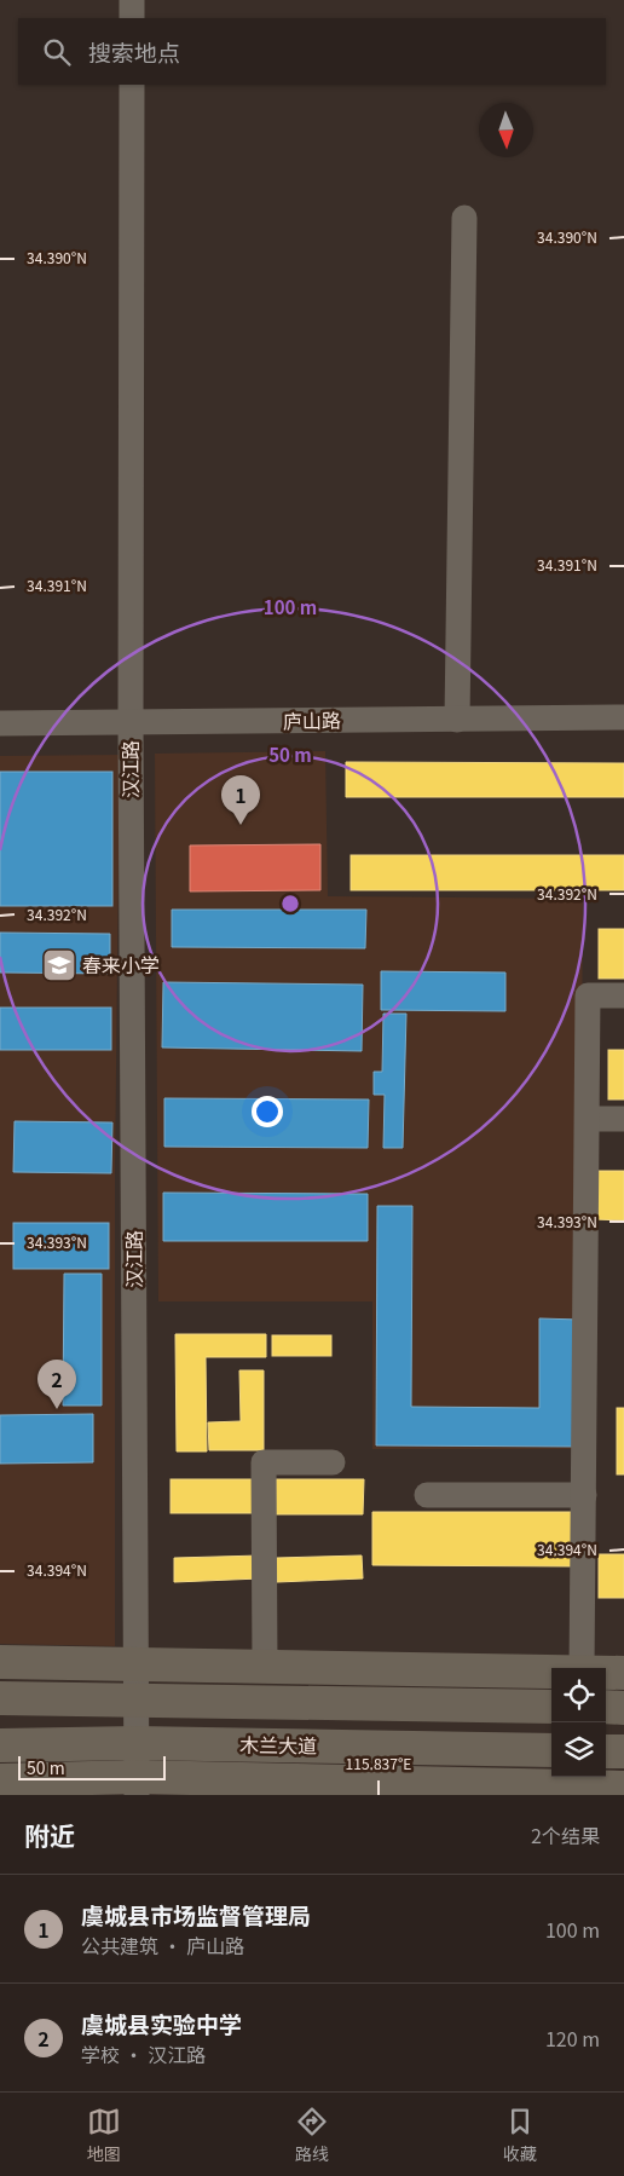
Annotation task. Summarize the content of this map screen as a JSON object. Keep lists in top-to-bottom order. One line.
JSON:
{"streets":{"main road":["木兰大道"],"street":["庐山路","汉江路"]},"crossings":[["庐山路","汉江路"],["汉江路","木兰大道"]],"places":{"school or university":["春来小学"]},"scale_bar":"50 m","north":"bottom","page":{"search":"搜索地点","pins":["1","2"],"scale":"50 m","heading":["附近","2个结果"],"list":[{"mark":"1","name":"虞城县市场监督管理局","note":"公共建筑 · 庐山路","value":"100 m"},{"mark":"2","name":"虞城县实验中学","note":"学校 · 汉江路","value":"120 m"}],"nav":["地图","路线","收藏"]},"coordinates":["34.390°N","34.391°N","34.392°N","34.393°N","34.394°N","115.837°E"],"rings":["100 m","50 m"]}
